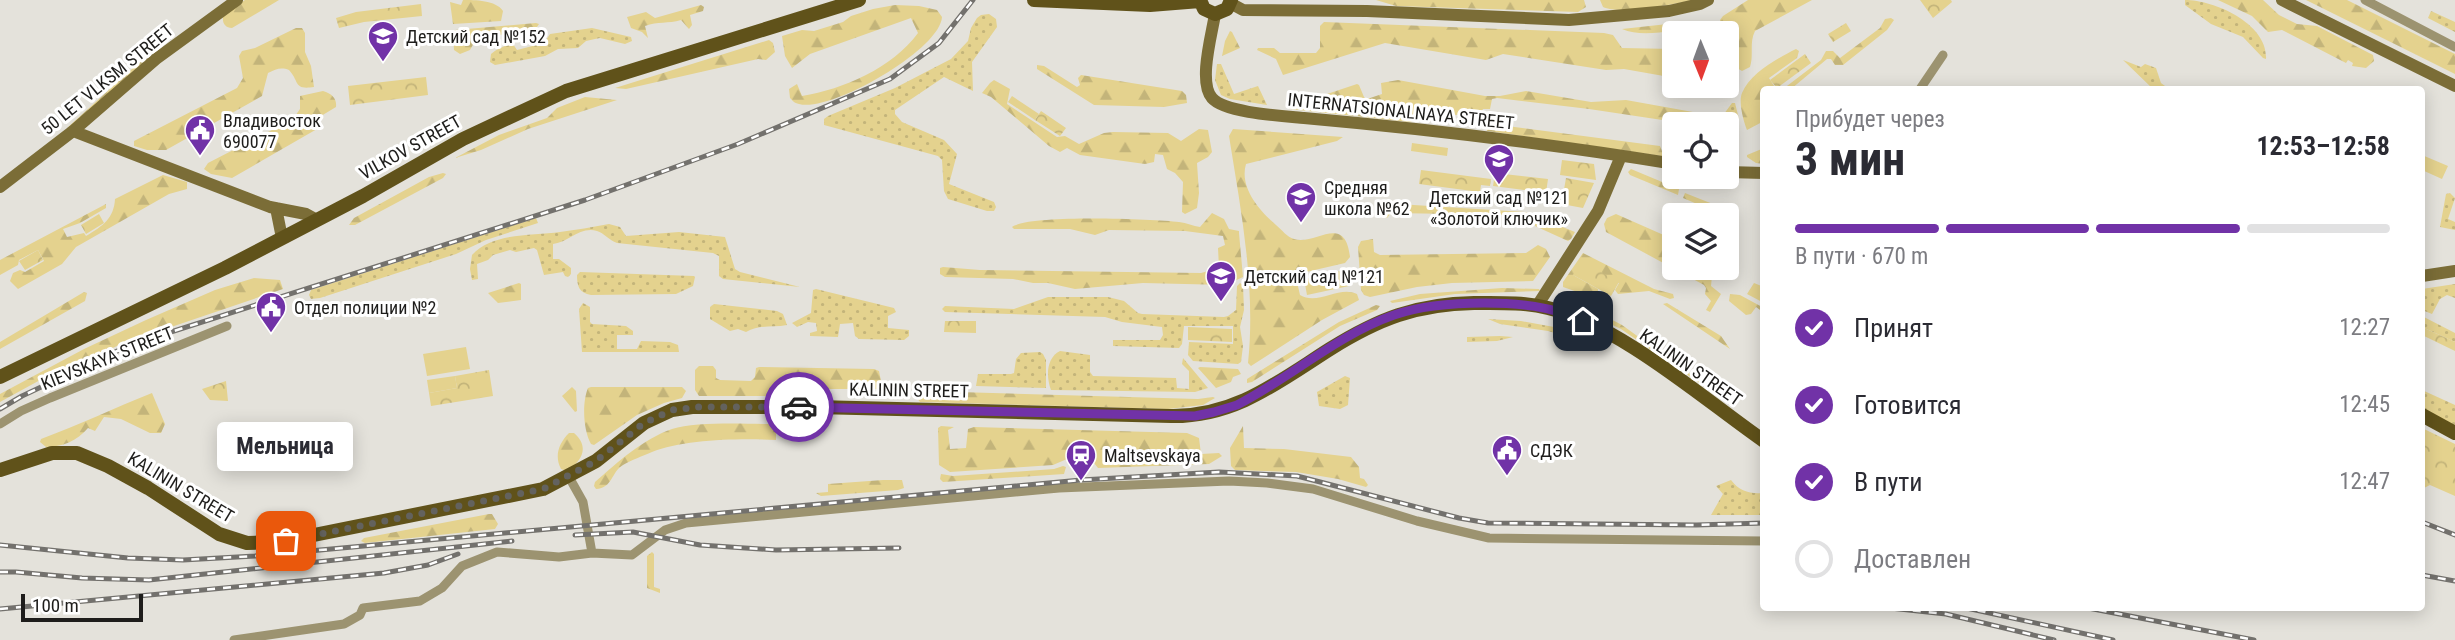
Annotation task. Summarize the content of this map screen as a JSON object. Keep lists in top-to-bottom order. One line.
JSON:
{"streets":{"main road":["50 LET VLKSM STREET","INTERNATSIONALNAYA STREET","VILKOV STREET","KALININ STREET"],"street":["KIEVSKAYA STREET"]},"places":{"school or university":["Детский сад №152","Детский сад №121 «Золотой ключик»","Средняя школа №62","Детский сад №121"],"public building":["Владивосток 690077","Отдел полиции №2","СДЭК"],"station":["Maltsevskaya"],"other":["Мельница"]},"scale_bar":"100 m","north":"bottom","page":{"heading":["3 мин","Прибудет через","12:53–12:58"],"bar":"В пути · 670 m","list":[["Принят","12:27"],["Готовится","12:45"],["В пути","12:47"],"Доставлен"],"bubble":"Мельница","scale":"100 m"}}
